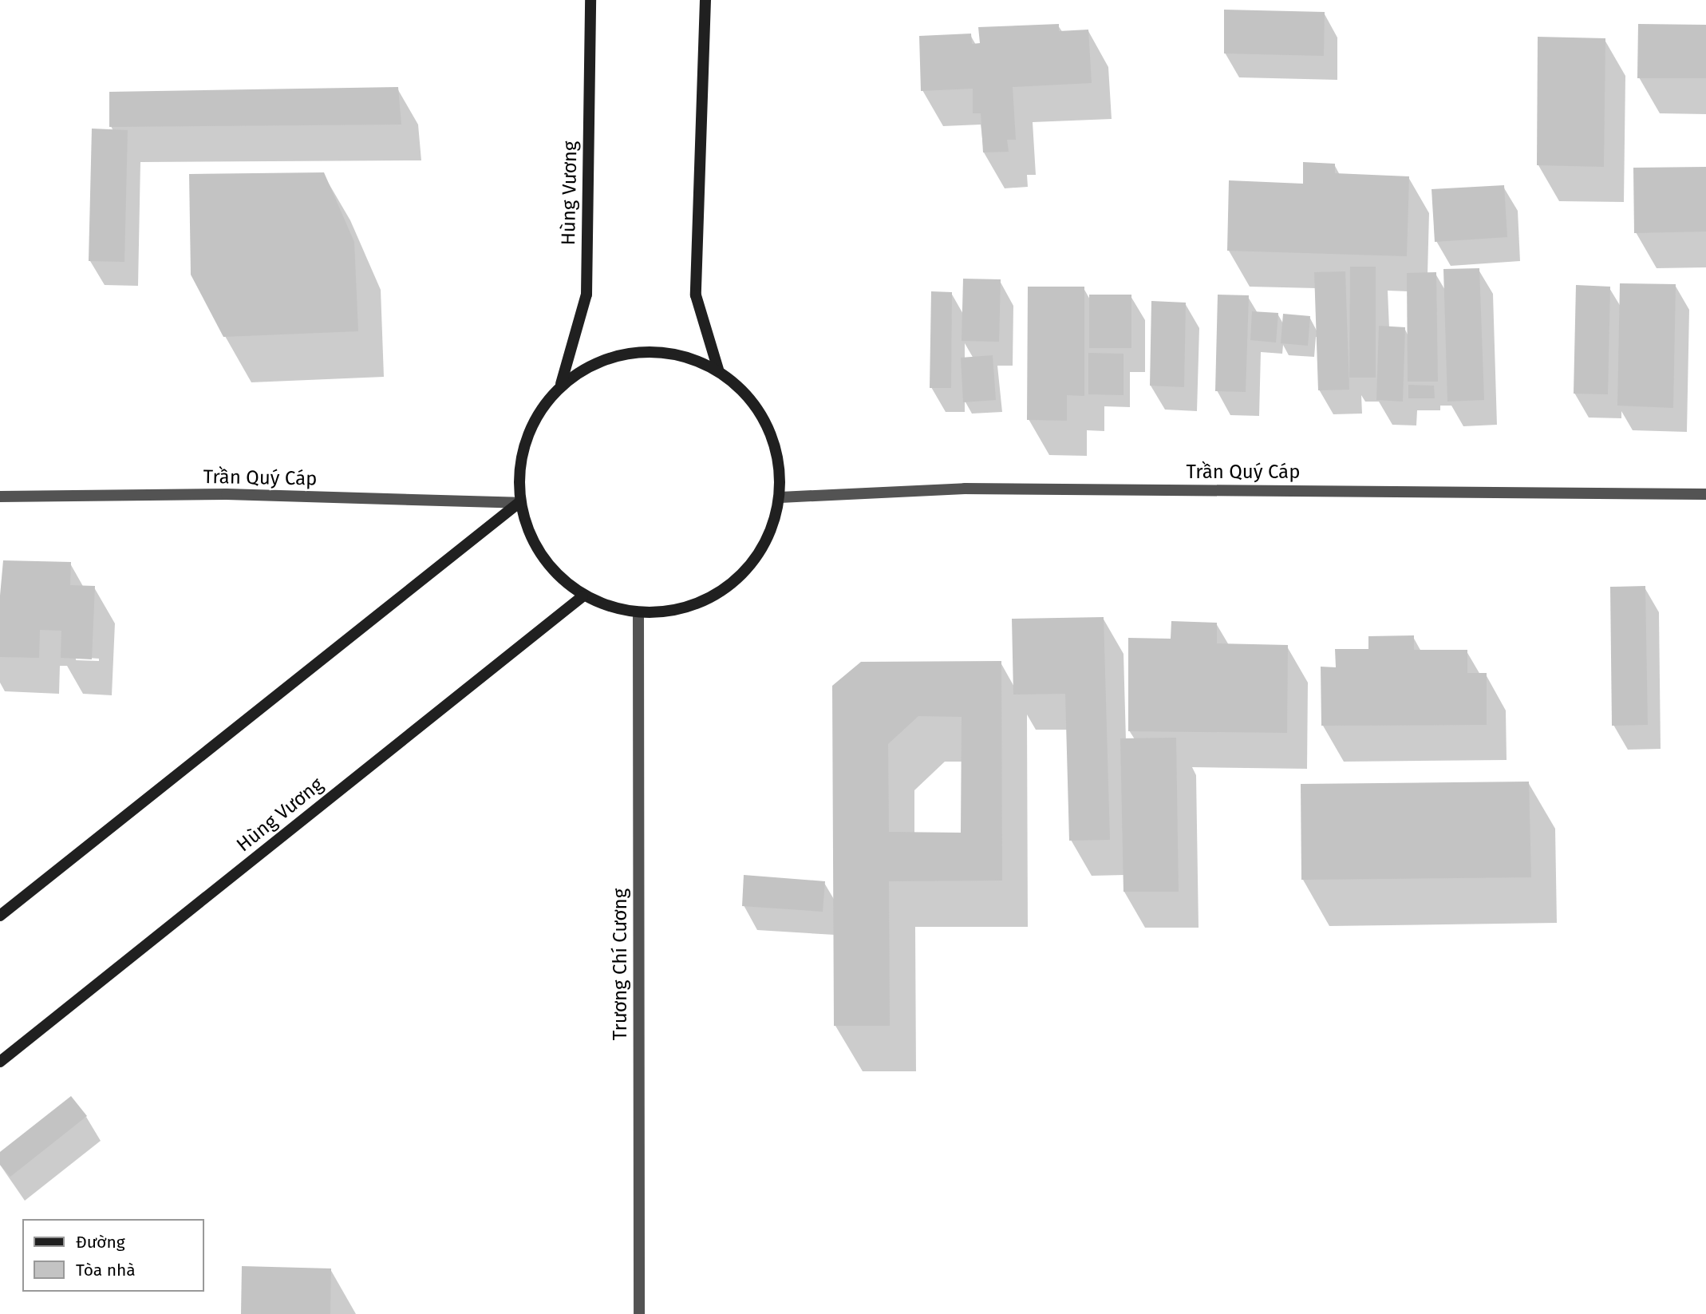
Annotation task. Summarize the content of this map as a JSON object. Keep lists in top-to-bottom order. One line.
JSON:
{"streets":{"main road":["Hùng Vương"],"street":["Trần Quý Cáp","Trương Chí Cương"]},"legend":["Đường","Tòa nhà"]}
